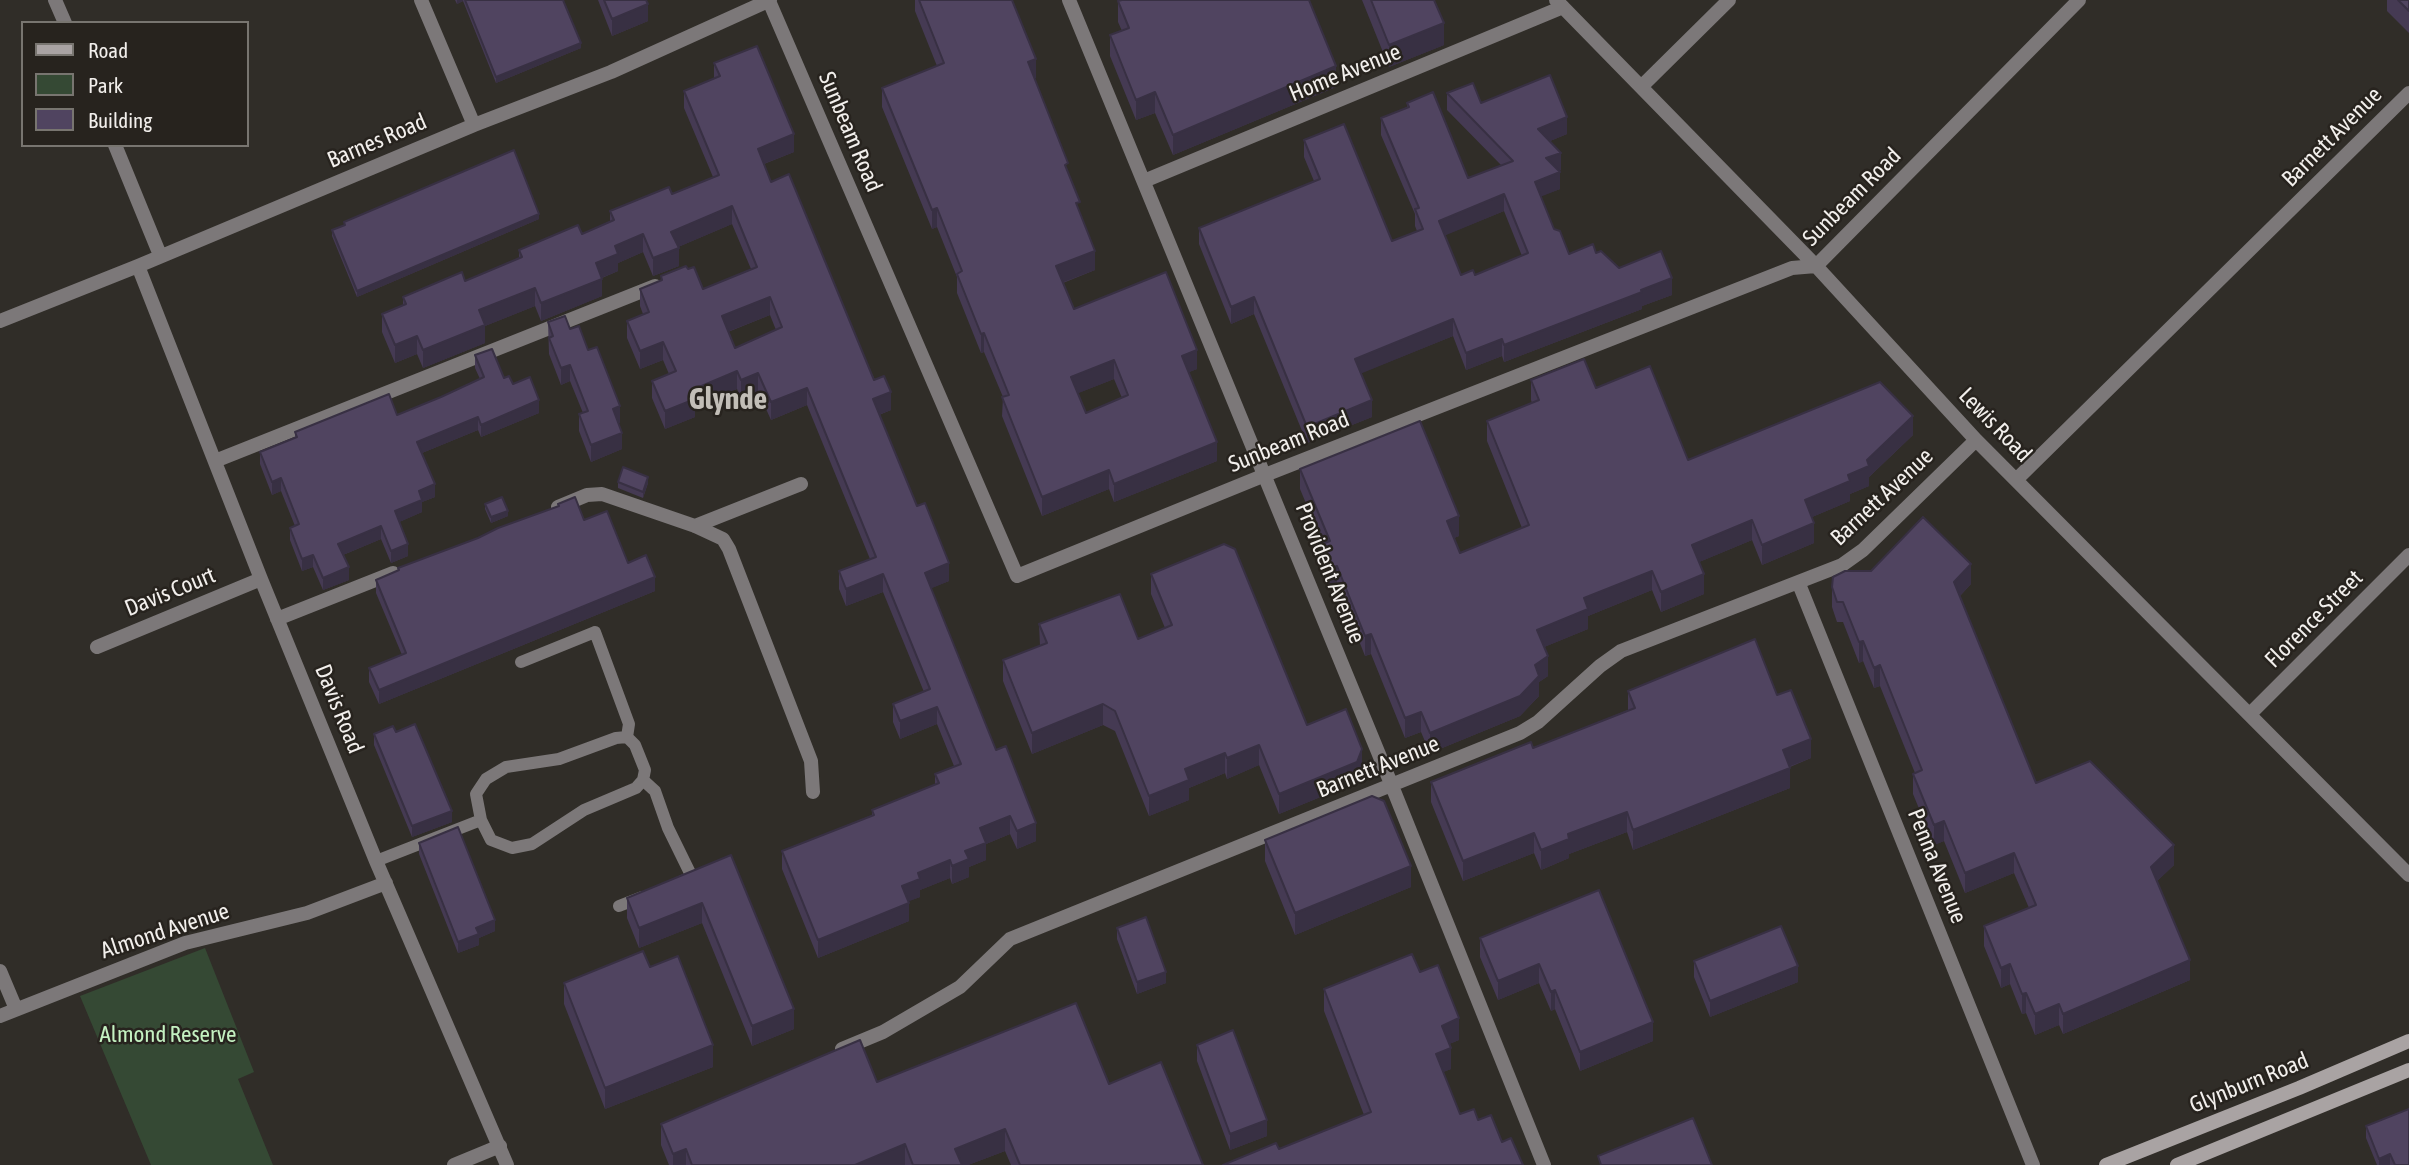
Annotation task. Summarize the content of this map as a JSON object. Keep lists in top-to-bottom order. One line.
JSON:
{"streets":{"main road":["Glynburn Road"],"street":["Home Avenue","Sunbeam Road","Barnett Avenue","Barnes Road","Lewis Road","Provident Avenue","Davis Court","Florence Street","Davis Road","Penna Avenue","Almond Avenue"]},"crossings":[["Home Avenue","Lewis Road"],["Home Avenue","Provident Avenue"],["Sunbeam Road","Barnes Road"],["Sunbeam Road","Lewis Road"],["Sunbeam Road","Provident Avenue"],["Barnett Avenue","Lewis Road"],["Barnett Avenue","Provident Avenue"],["Barnett Avenue","Penna Avenue"],["Barnes Road","Davis Road"],["Lewis Road","Florence Street"],["Davis Court","Davis Road"],["Davis Road","Almond Avenue"]],"districts":["Glynde"],"parks":["Almond Reserve"],"legend":["Road","Park","Building"]}
